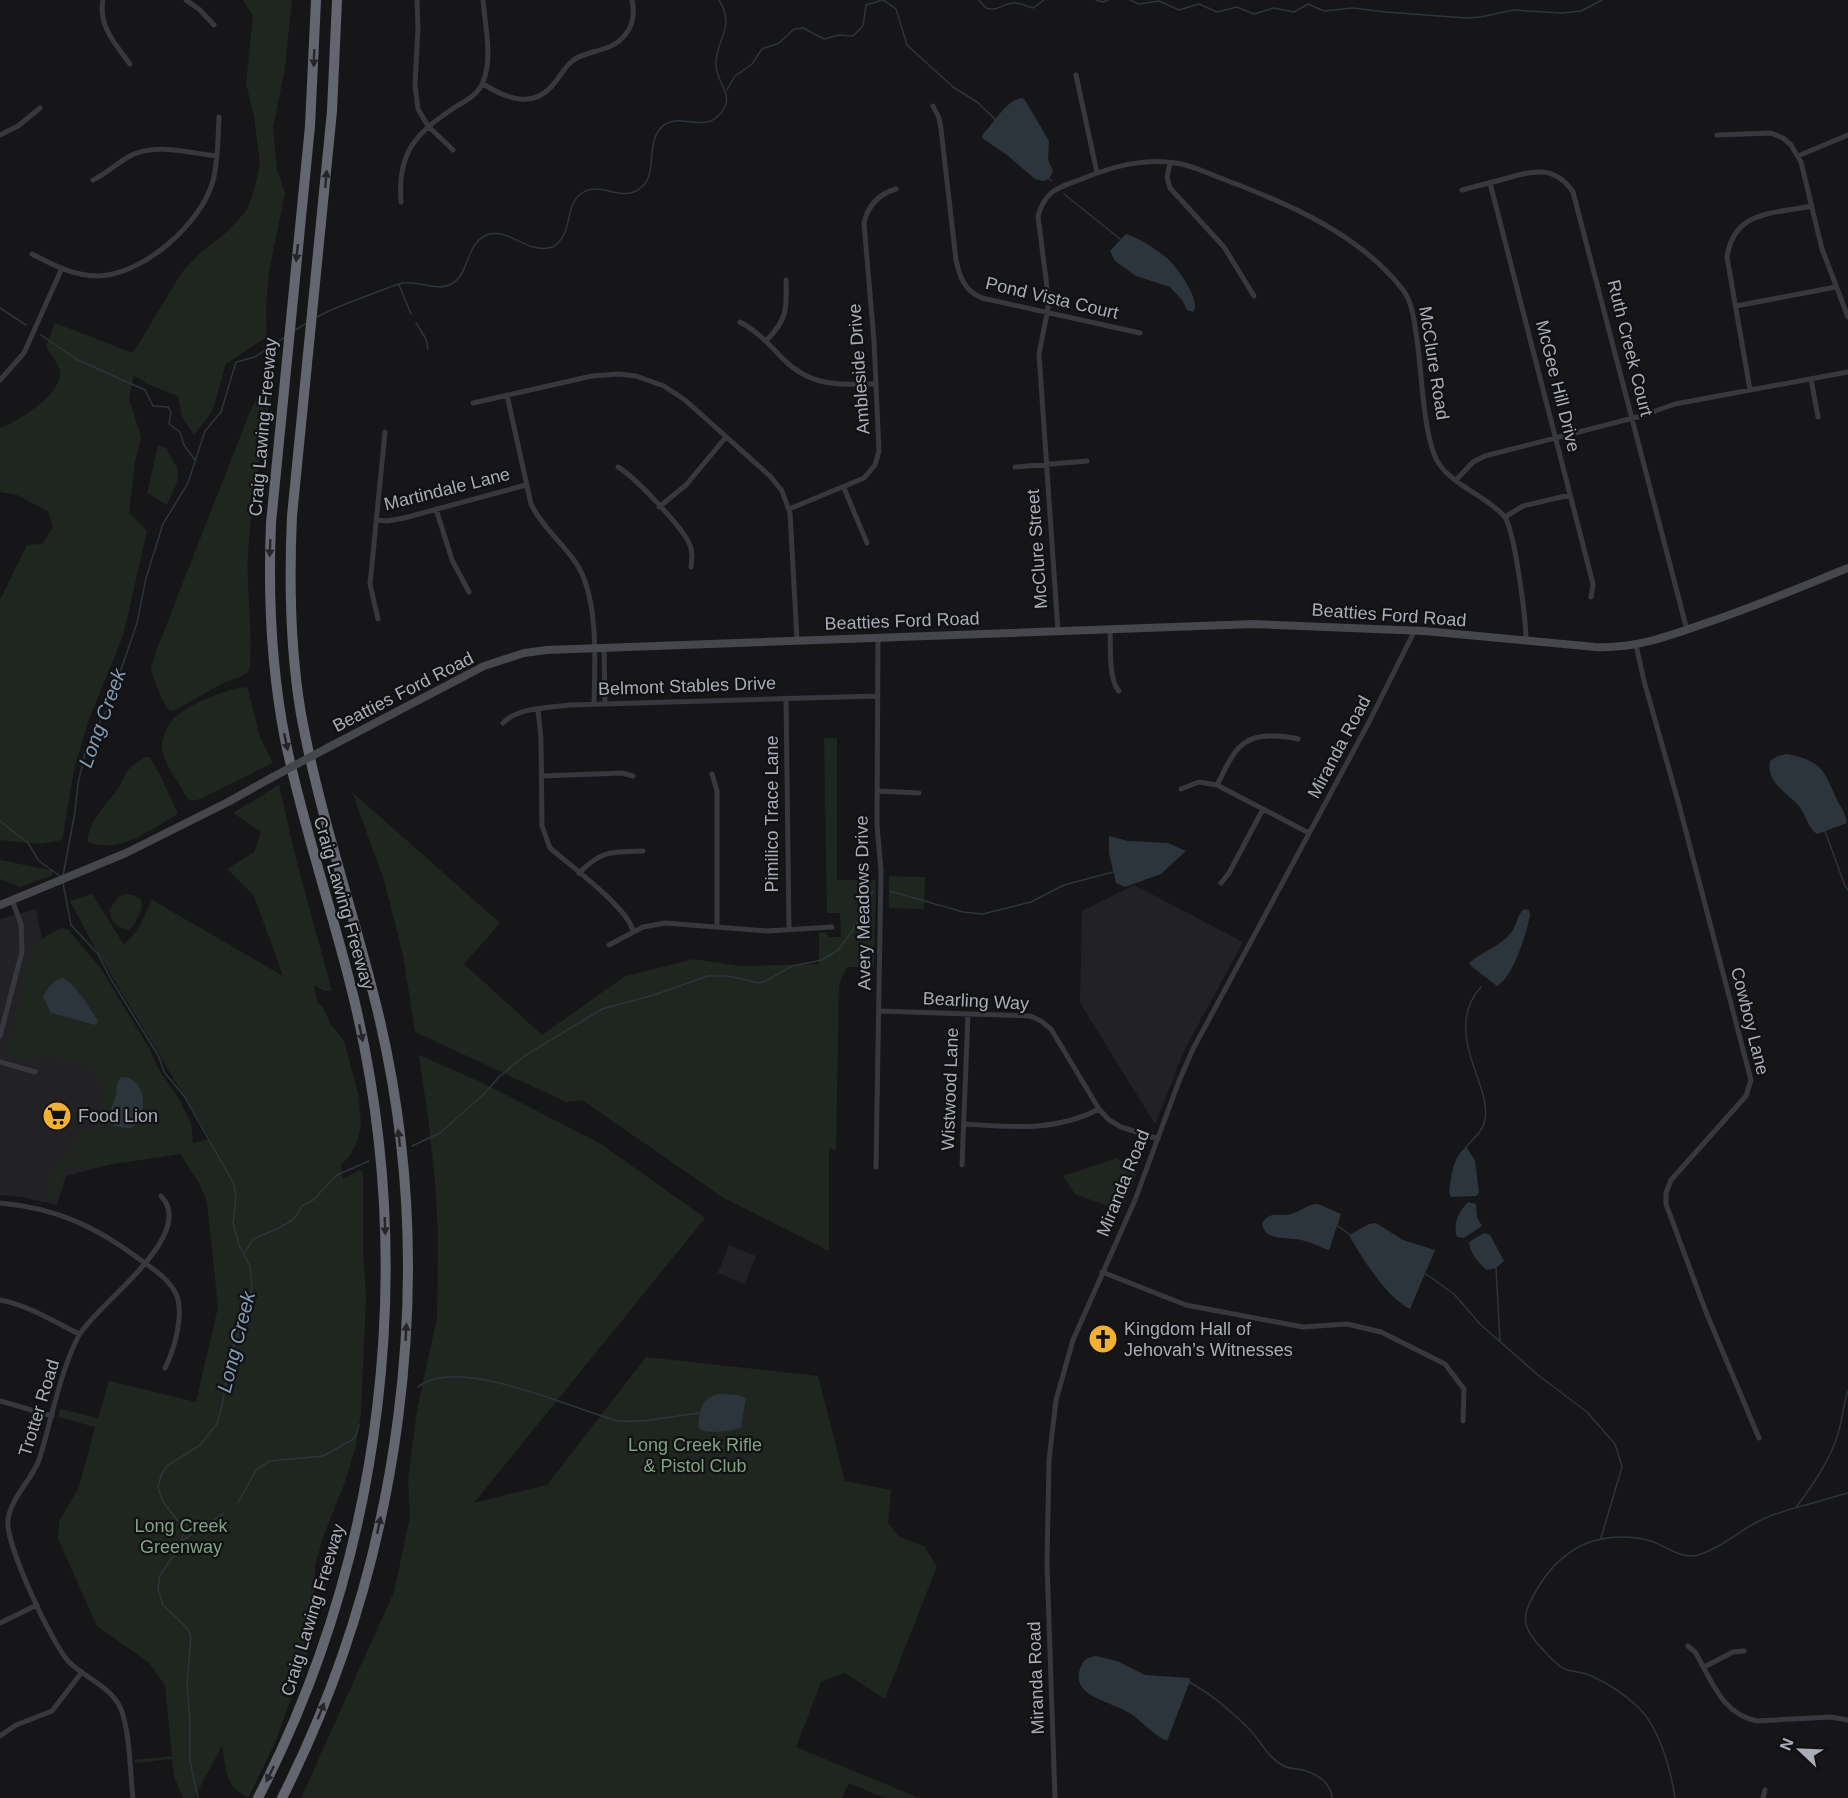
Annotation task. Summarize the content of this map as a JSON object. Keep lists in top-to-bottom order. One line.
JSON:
{"streets":{"highway":["Craig Lawing Freeway"],"main road":["Beatties Ford Road"],"street":["Pond Vista Court","Ruth Creek Court","McClure Road","Ambleside Drive","McGee Hill Drive","Martindale Lane","McClure Street","Belmont Stables Drive","Miranda Road","Pimilico Trace Lane","Avery Meadows Drive","Bearling Way","Cowboy Lane","Wistwood Lane","Trotter Road"]},"crossings":[["Pond Vista Court","McClure Road"],["Ruth Creek Court","McGee Hill Drive"],["Ruth Creek Court","Beatties Ford Road"],["McClure Road","McClure Street"],["McClure Street","Beatties Ford Road"],["Beatties Ford Road","Miranda Road"],["Beatties Ford Road","Avery Meadows Drive"],["Beatties Ford Road","Cowboy Lane"],["Belmont Stables Drive","Pimilico Trace Lane"],["Belmont Stables Drive","Avery Meadows Drive"],["Miranda Road","Bearling Way"],["Avery Meadows Drive","Bearling Way"],["Bearling Way","Wistwood Lane"]],"water":["Long Creek"],"parks":["Long Creek Rifle & Pistol Club","Long Creek Greenway"],"places":{"supermarket":["Food Lion"],"church":["Kingdom Hall of Jehovah’s Witnesses"]},"north":"top left"}
